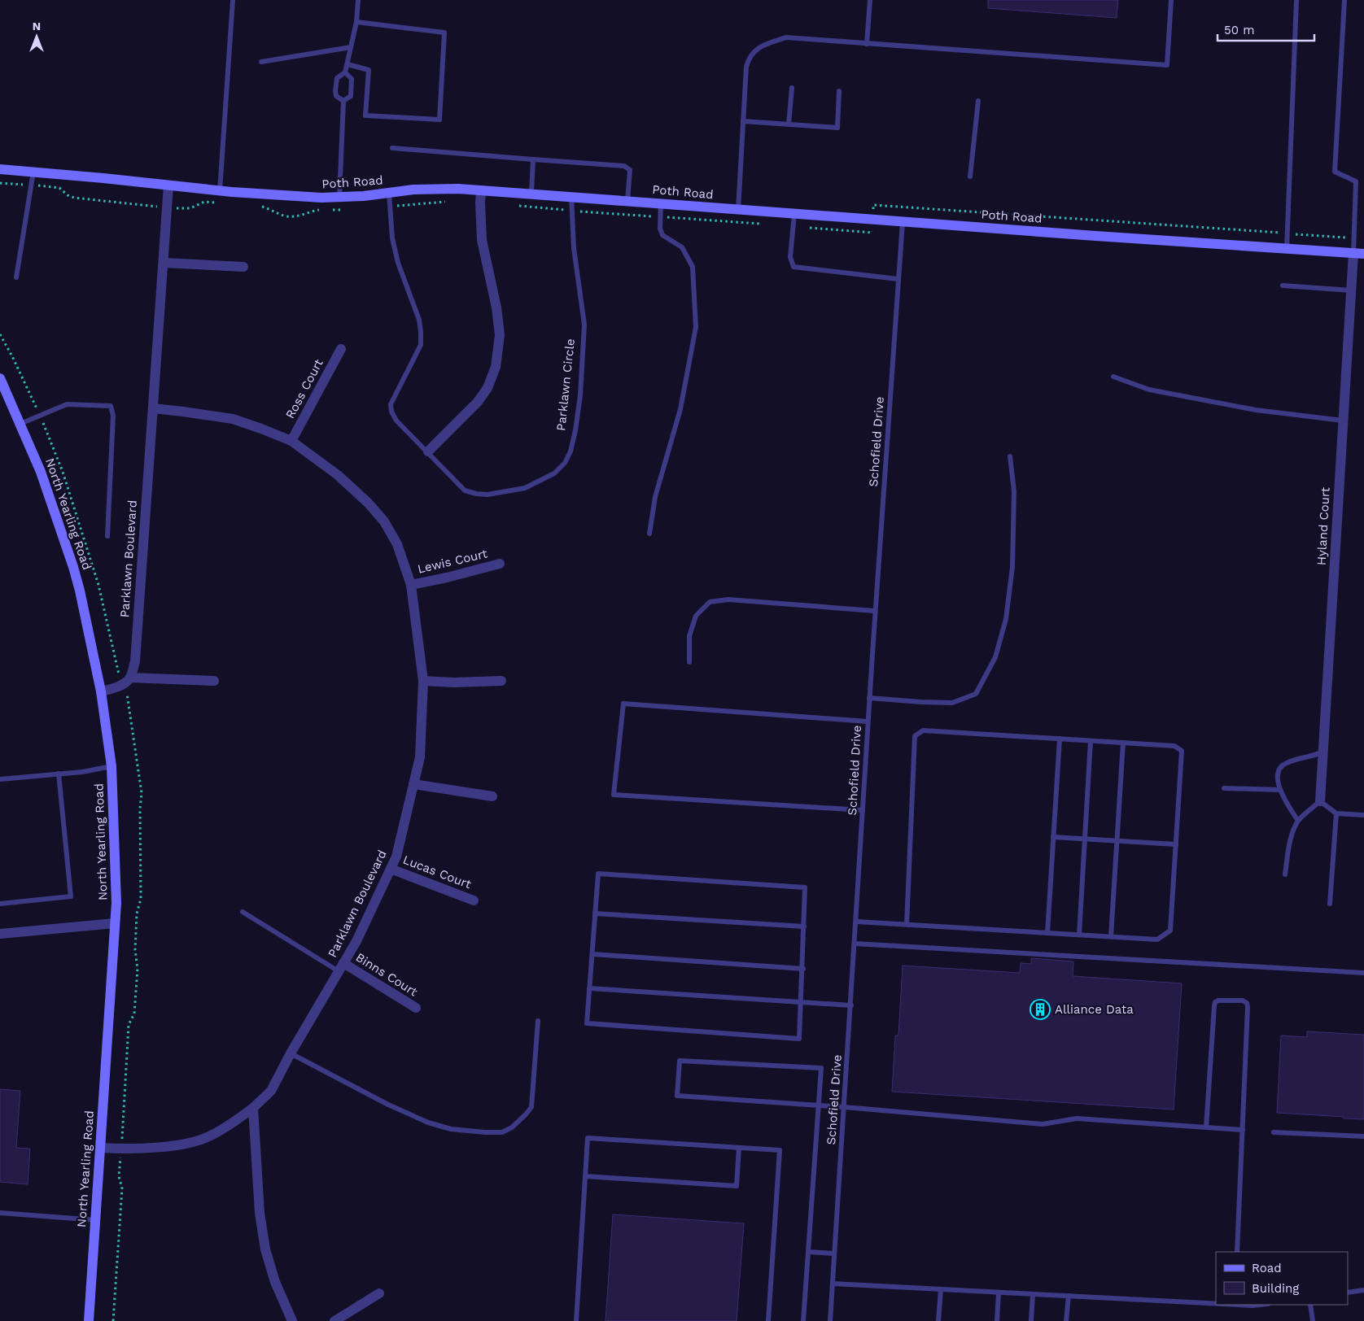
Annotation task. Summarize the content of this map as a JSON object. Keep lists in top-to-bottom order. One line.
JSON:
{"streets":{"street":["Poth Road","Ross Court","North Yearling Road","Hyland Court","Parklawn Boulevard","Lewis Court","Lucas Court","Binns Court"],"lane":["Parklawn Circle","Schofield Drive"]},"crossings":[["Poth Road","Parklawn Circle"],["Poth Road","Schofield Drive"],["Poth Road","Hyland Court"],["Poth Road","Parklawn Boulevard"],["Ross Court","Parklawn Boulevard"],["North Yearling Road","Parklawn Boulevard"],["Parklawn Boulevard","Lewis Court"],["Parklawn Boulevard","Lucas Court"],["Parklawn Boulevard","Binns Court"]],"places":{"building":["Alliance Data"]},"legend":["Road","Building"],"scale_bar":"50 m","north":"top"}
